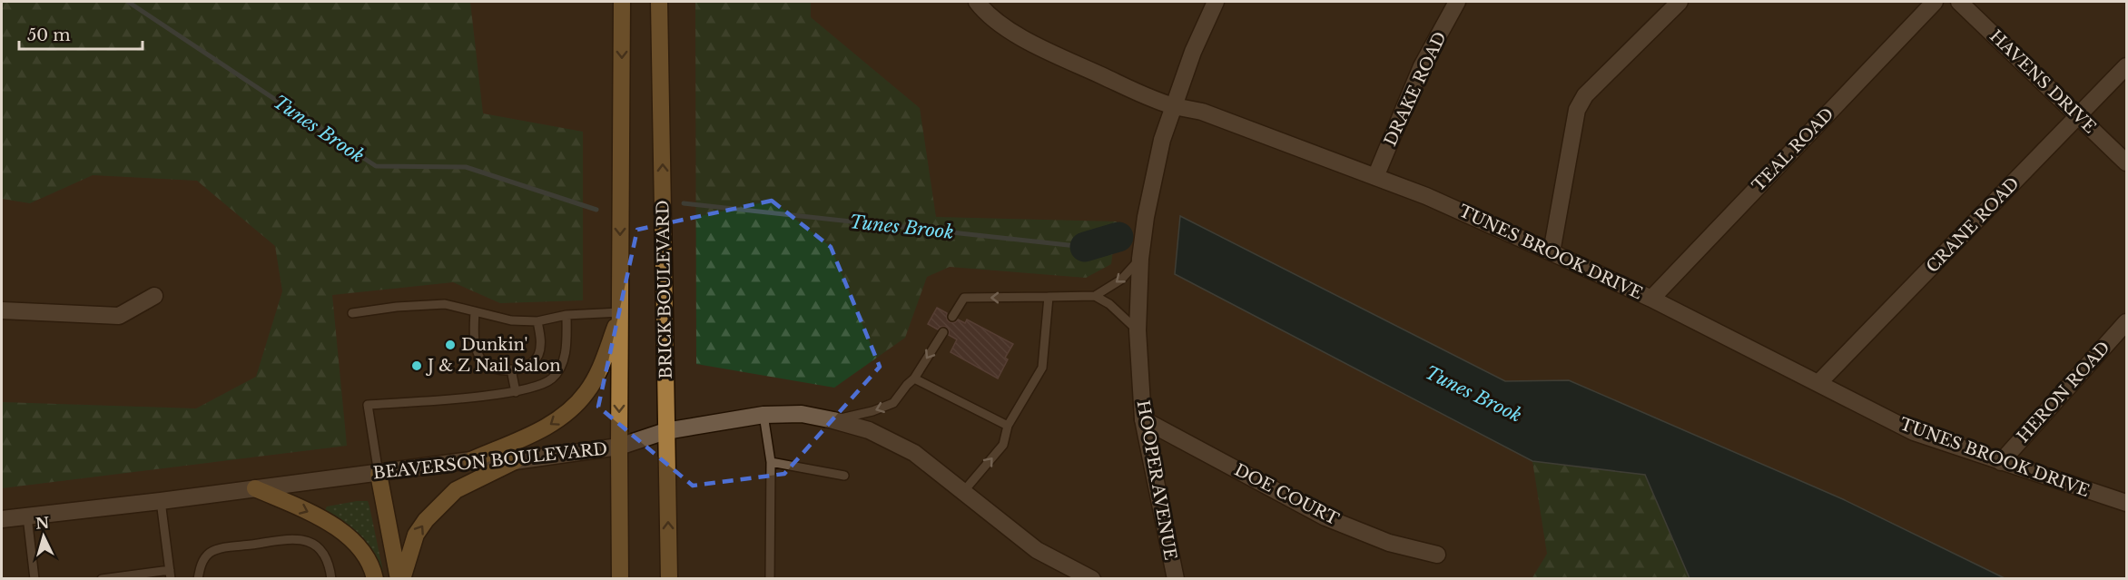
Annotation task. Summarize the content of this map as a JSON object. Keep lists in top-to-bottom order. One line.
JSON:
{"streets":{"main road":["BRICK BOULEVARD"],"street":["HAVENS DRIVE","DRAKE ROAD","TEAL ROAD","CRANE ROAD","TUNES BROOK DRIVE","HERON ROAD","BEAVERSON BOULEVARD","HOOPER AVENUE","DOE COURT"]},"crossings":[["HAVENS DRIVE","CRANE ROAD"],["DRAKE ROAD","TUNES BROOK DRIVE"],["TEAL ROAD","TUNES BROOK DRIVE"],["CRANE ROAD","TUNES BROOK DRIVE"],["TUNES BROOK DRIVE","HERON ROAD"],["TUNES BROOK DRIVE","HOOPER AVENUE"],["BRICK BOULEVARD","BEAVERSON BOULEVARD"],["HOOPER AVENUE","DOE COURT"]],"water":["Tunes Brook"],"places":["Dunkin'","J & Z Nail Salon"],"scale_bar":"50 m","north":"top"}
